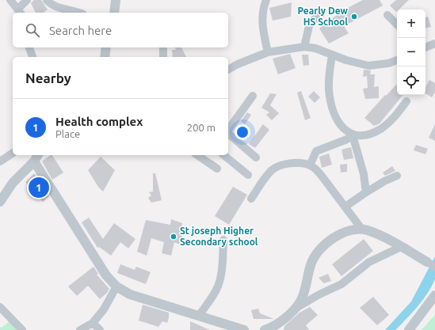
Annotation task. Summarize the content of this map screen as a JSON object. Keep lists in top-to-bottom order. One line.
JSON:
{"places":["Pearly Dew HS School","St joseph Higher Secondary school"],"page":{"map_buttons":["+","−"],"search":"Search here","heading":"Nearby","list":[{"mark":"1","name":"Health complex","note":"Place","value":"200 m"}],"pins":"1"}}
